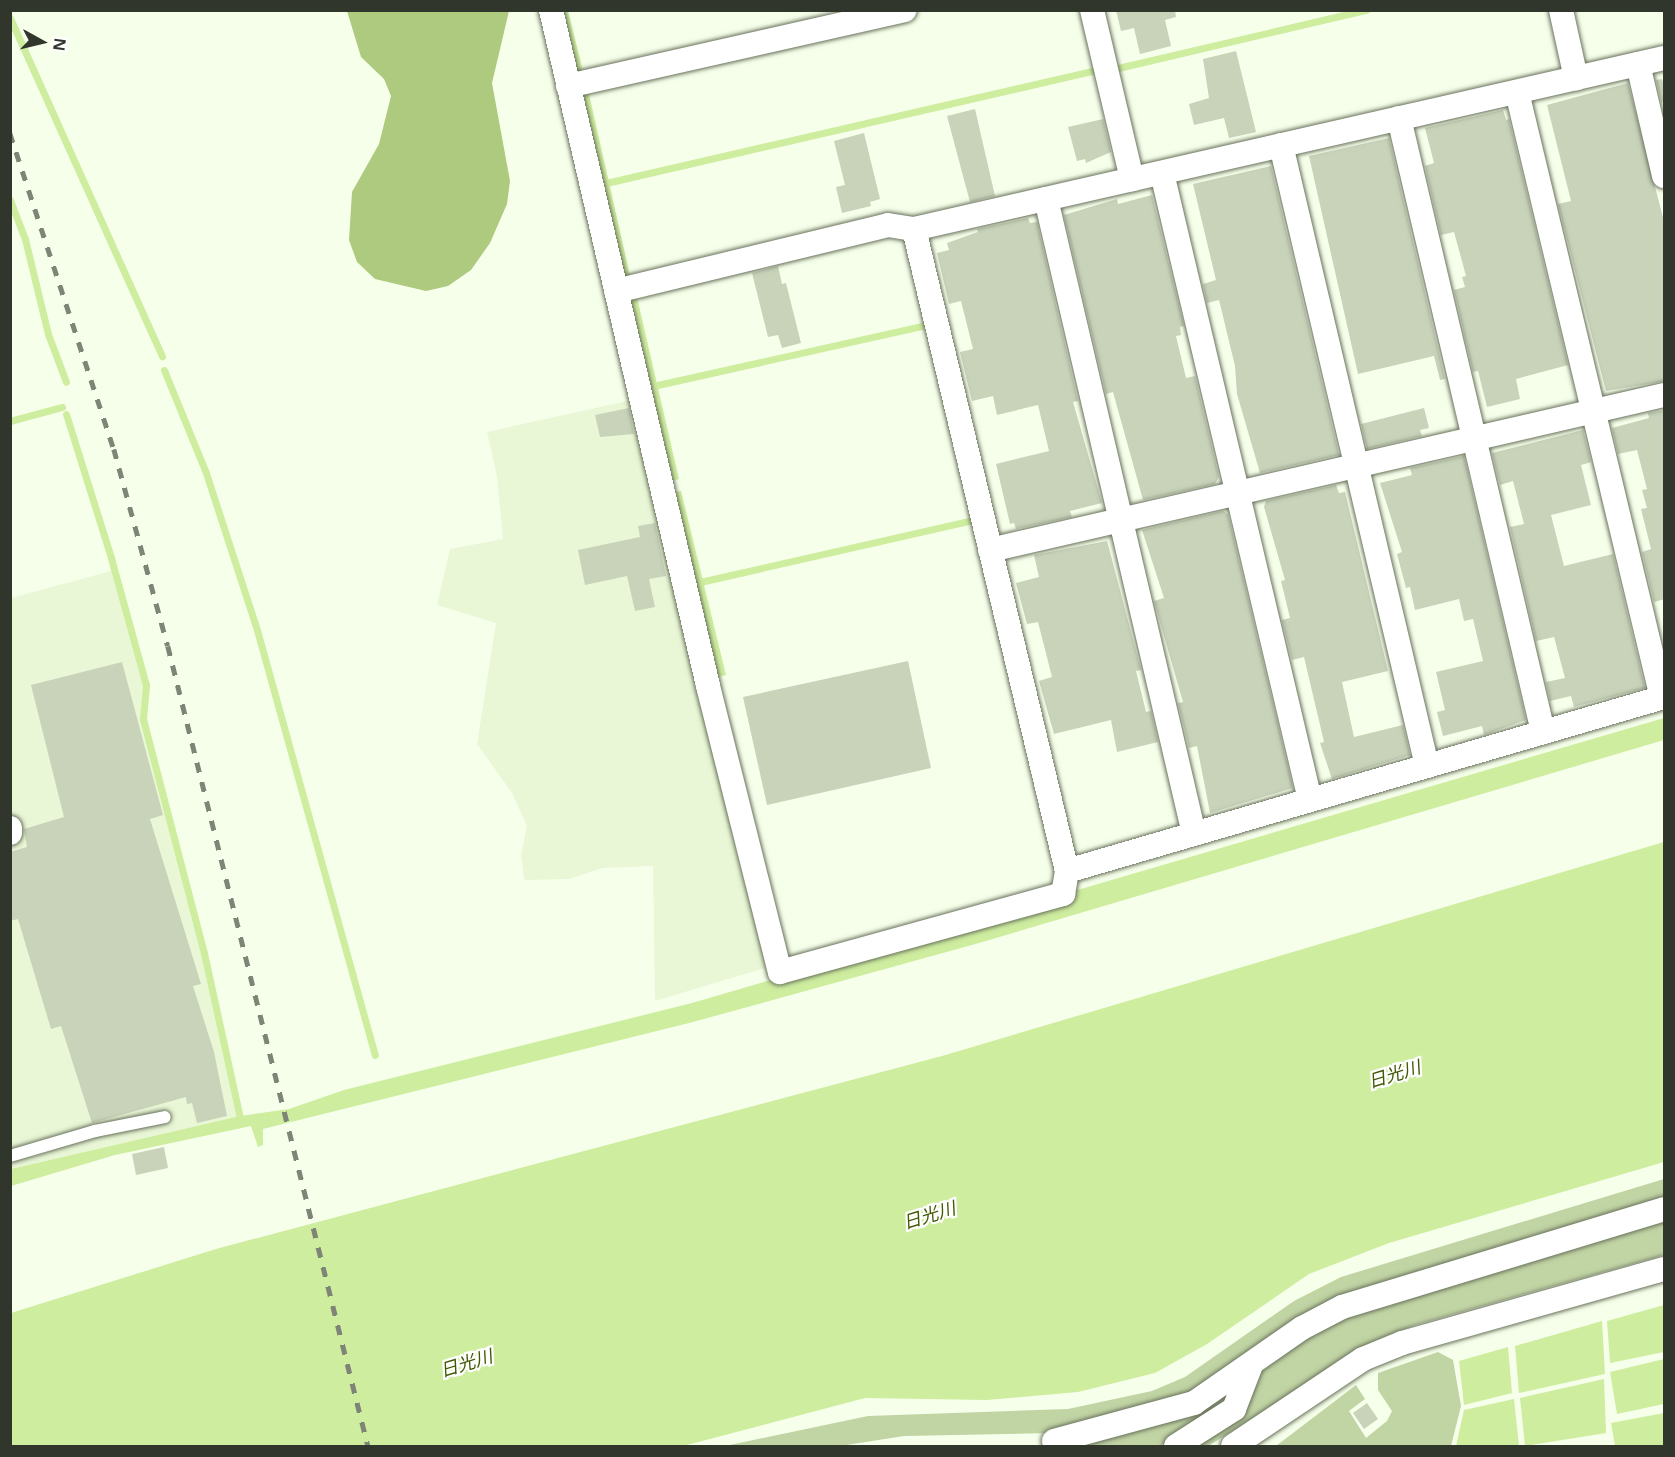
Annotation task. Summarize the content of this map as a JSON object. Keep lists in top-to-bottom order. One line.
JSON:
{"water":["日光川"],"north":"right"}
